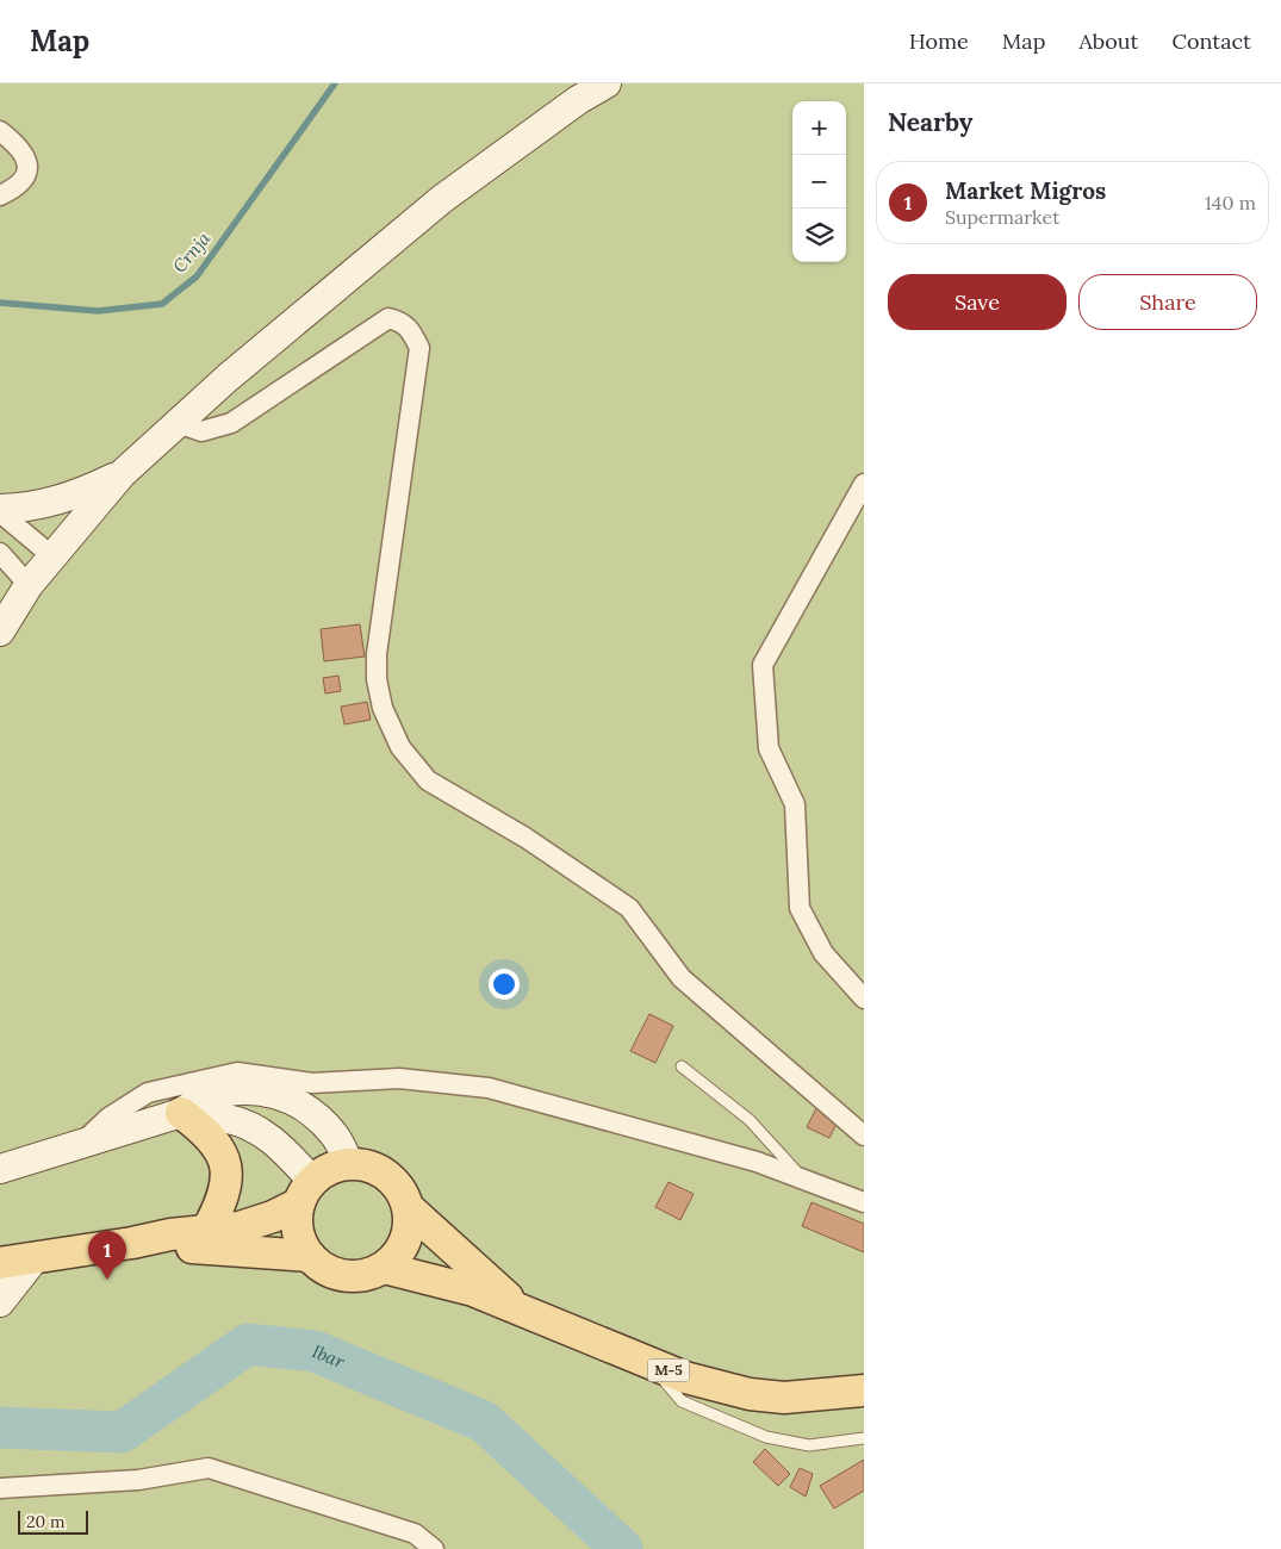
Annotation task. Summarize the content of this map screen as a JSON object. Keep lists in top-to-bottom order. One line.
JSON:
{"streets":{"main road":["M-5"]},"water":["Crnja","Ibar"],"scale_bar":"20 m","page":{"header":"Map","nav":["Home","Map","About","Contact"],"heading":"Nearby","map_buttons":["+","−"],"list":[{"mark":"1","name":"Market Migros","note":"Supermarket","value":"140 m"}],"buttons":["Save","Share"],"pins":"1","scale":"20 m"}}
